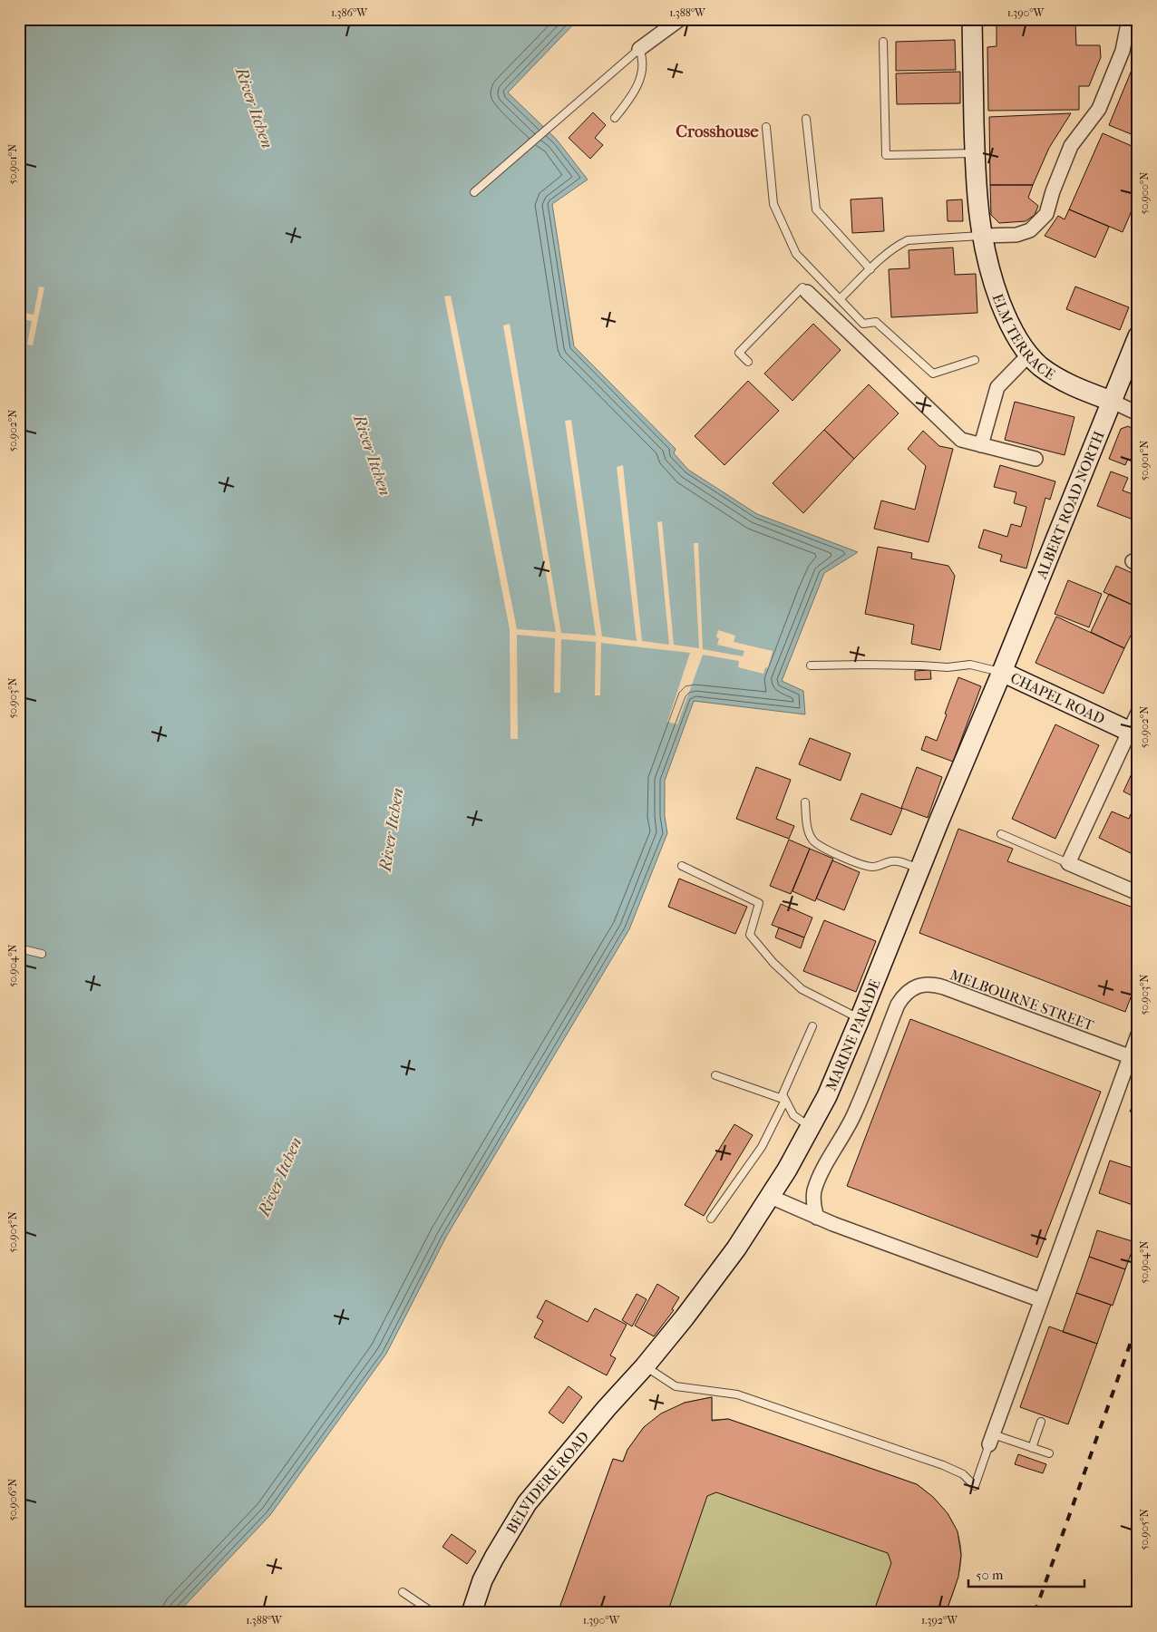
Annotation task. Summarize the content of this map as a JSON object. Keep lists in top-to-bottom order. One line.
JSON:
{"streets":{"main road":["ELM TERRACE","ALBERT ROAD NORTH","CHAPEL ROAD","MARINE PARADE","BELVIDERE ROAD"],"street":["MELBOURNE STREET"]},"crossings":[["ELM TERRACE","ALBERT ROAD NORTH"],["ALBERT ROAD NORTH","CHAPEL ROAD"],["ALBERT ROAD NORTH","MARINE PARADE"],["CHAPEL ROAD","MARINE PARADE"],["MARINE PARADE","BELVIDERE ROAD"]],"districts":["Crosshouse"],"water":["River Itchen"],"scale_bar":"50 m","coordinates":["1.386°W","1.388°W","1.390°W","50.901°N","50.900°N","50.902°N","50.903°N","50.904°N","50.905°N","50.906°N","1.392°W"]}
